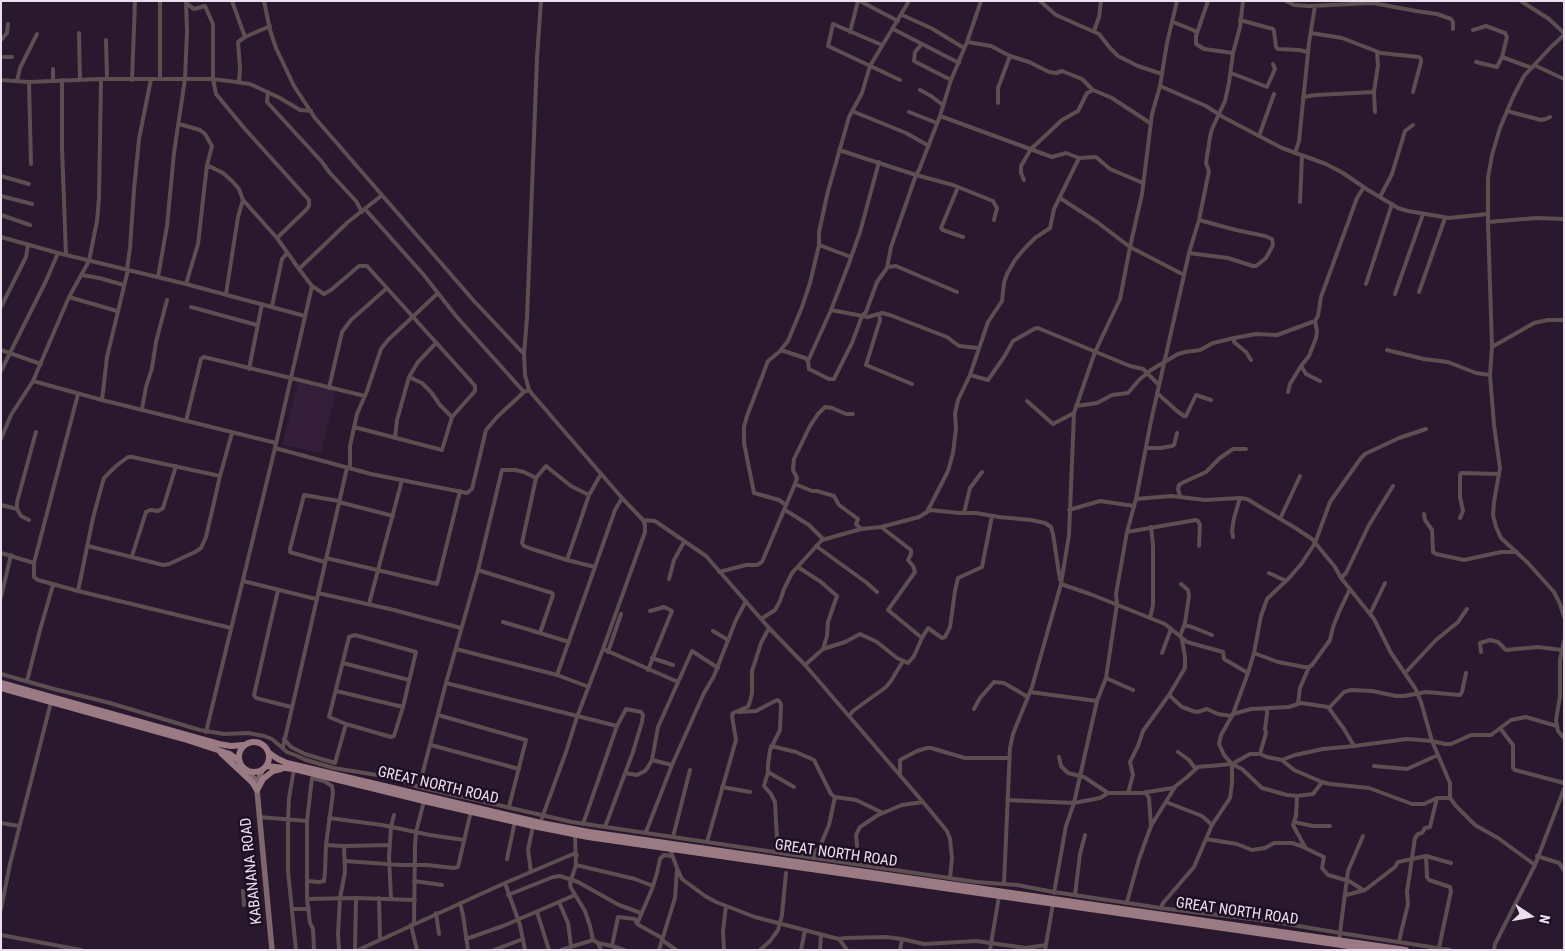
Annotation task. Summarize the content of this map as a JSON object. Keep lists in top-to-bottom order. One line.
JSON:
{"streets":{"main road":["GREAT NORTH ROAD"],"street":["KABANANA ROAD"]},"north":"right"}
